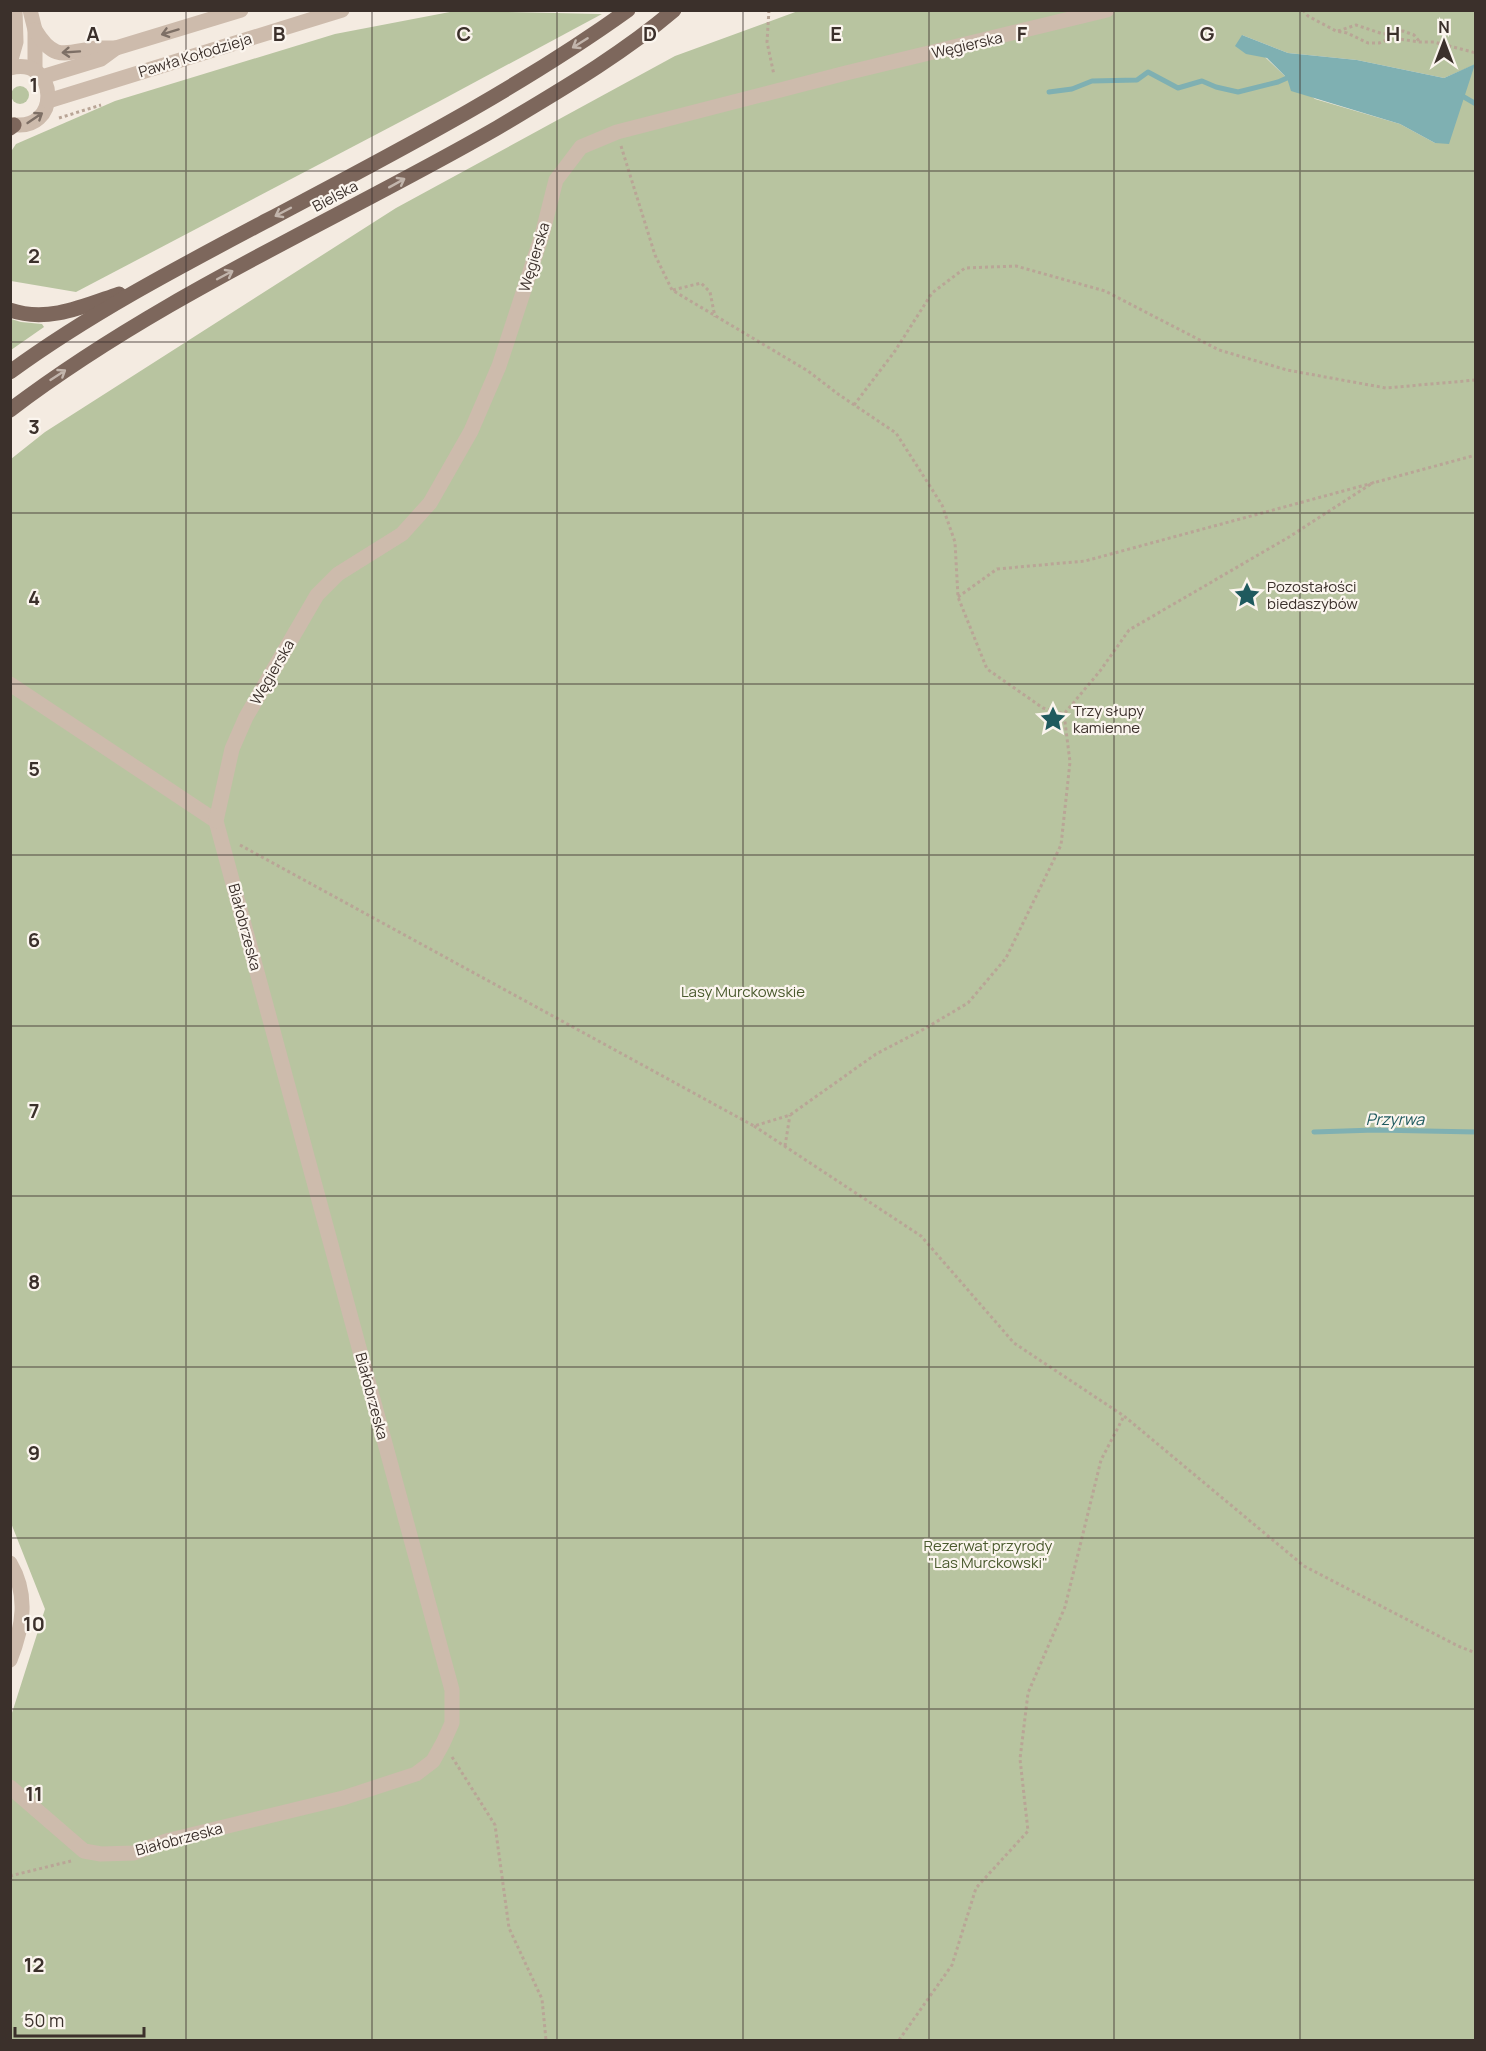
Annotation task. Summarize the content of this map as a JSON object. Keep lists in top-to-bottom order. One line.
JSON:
{"streets":{"main road":["Bielska"],"street":["Węgierska","Pawła Kołodzieja","Białobrzeska"]},"crossings":[["Węgierska","Białobrzeska"]],"water":["Przyrwa"],"parks":["Lasy Murckowskie","Rezerwat przyrody \"Las Murckowski\""],"places":{"place":["Pozostałości biedaszybów","Trzy słupy kamienne"]},"scale_bar":"50 m","north":"top","grid":{"columns":["A","B","C","D","E","F","G","H"],"rows":["1","2","3","4","5","6","7","8","9","10","11","12"]}}
